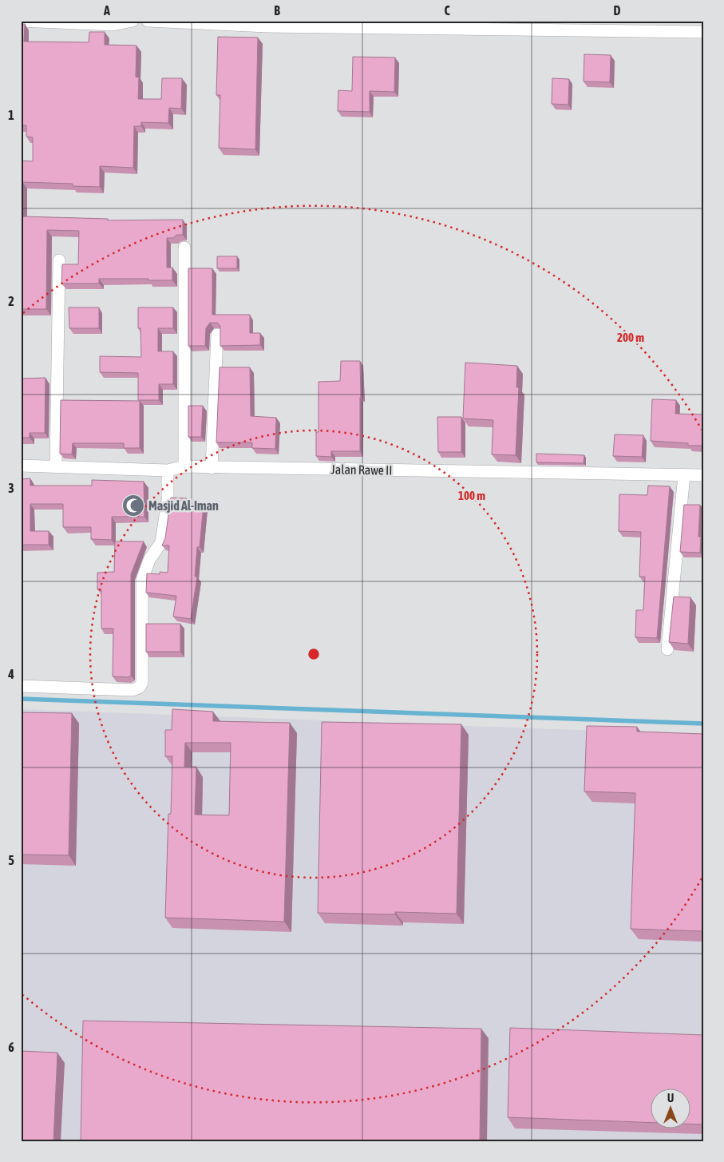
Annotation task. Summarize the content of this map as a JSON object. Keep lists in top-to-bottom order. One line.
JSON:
{"streets":{"street":["Jalan Rawe II"]},"places":{"mosque":["Masjid Al-Iman"]},"north":"top","grid":{"columns":["A","B","C","D"],"rows":["1","2","3","4","5","6"]},"rings":["200 m","100 m"]}
